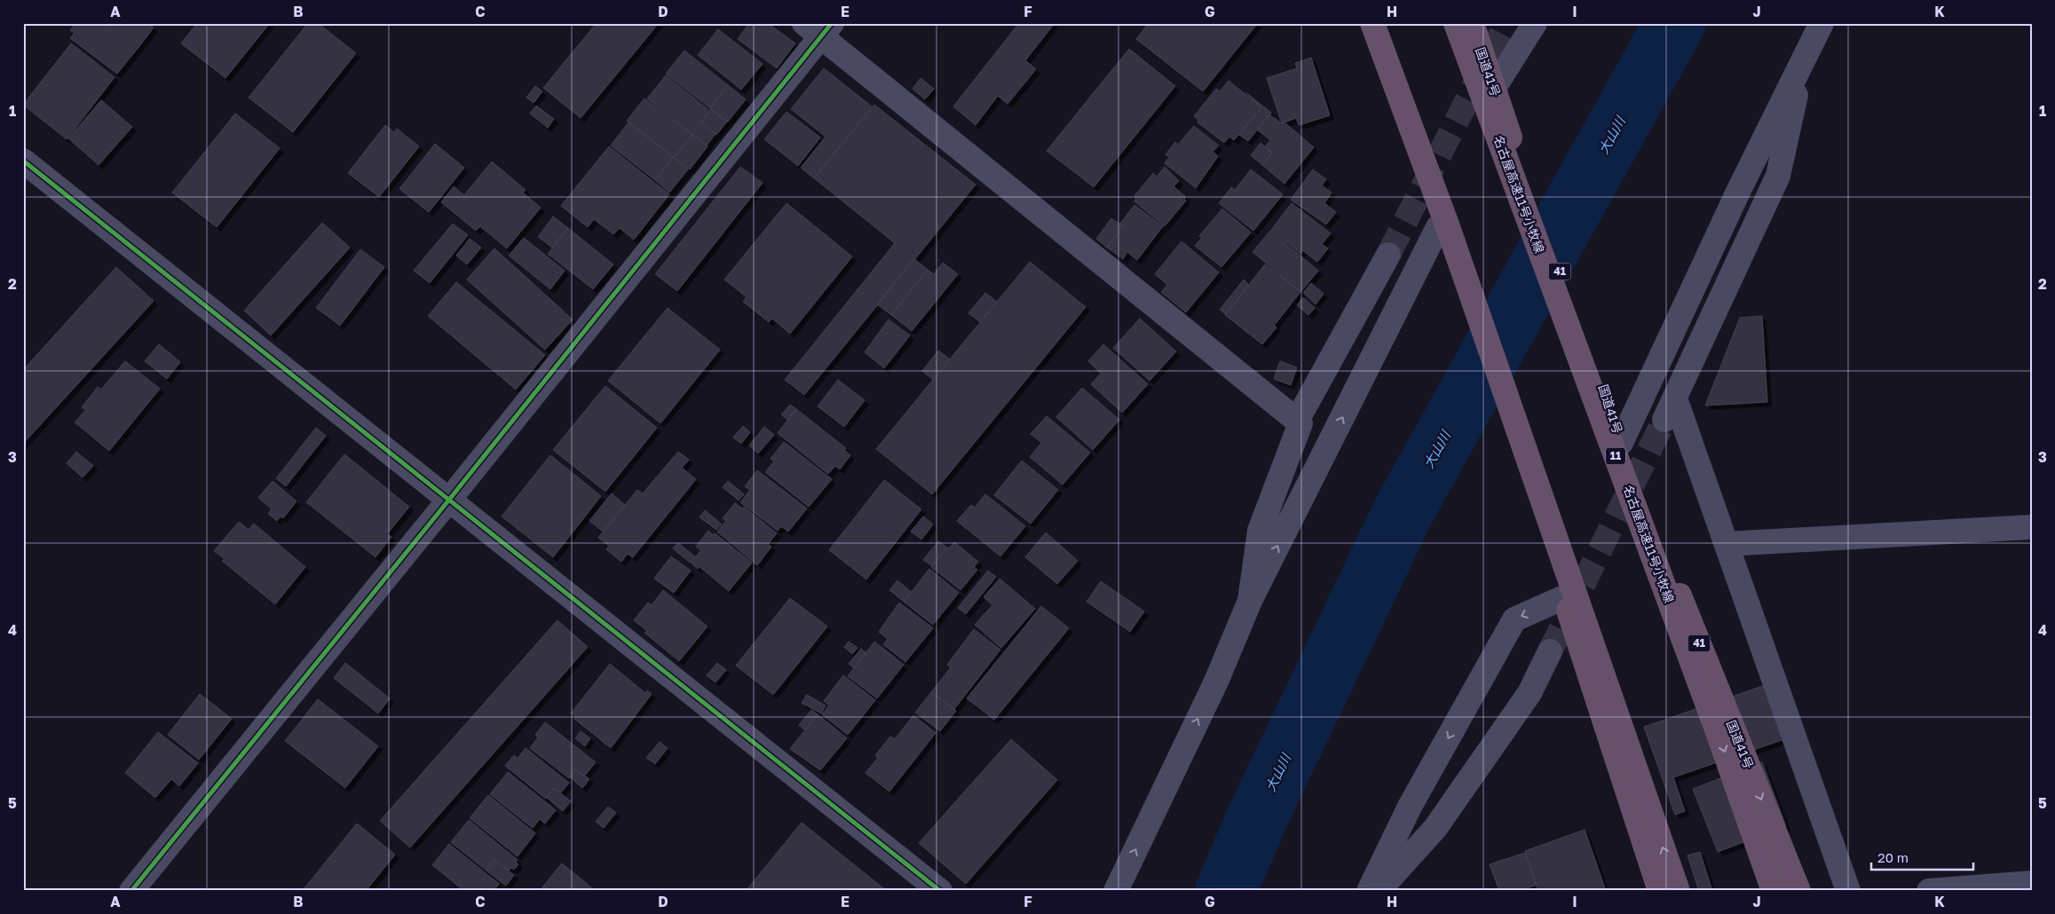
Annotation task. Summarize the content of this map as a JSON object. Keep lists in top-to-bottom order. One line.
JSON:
{"streets":{"highway":["国道41号","名古屋高速11号小牧線","41","11"]},"water":["大山川"],"scale_bar":"20 m","grid":{"columns":["A","B","C","D","E","F","G","H","I","J","K"],"rows":["1","2","3","4","5"]}}
